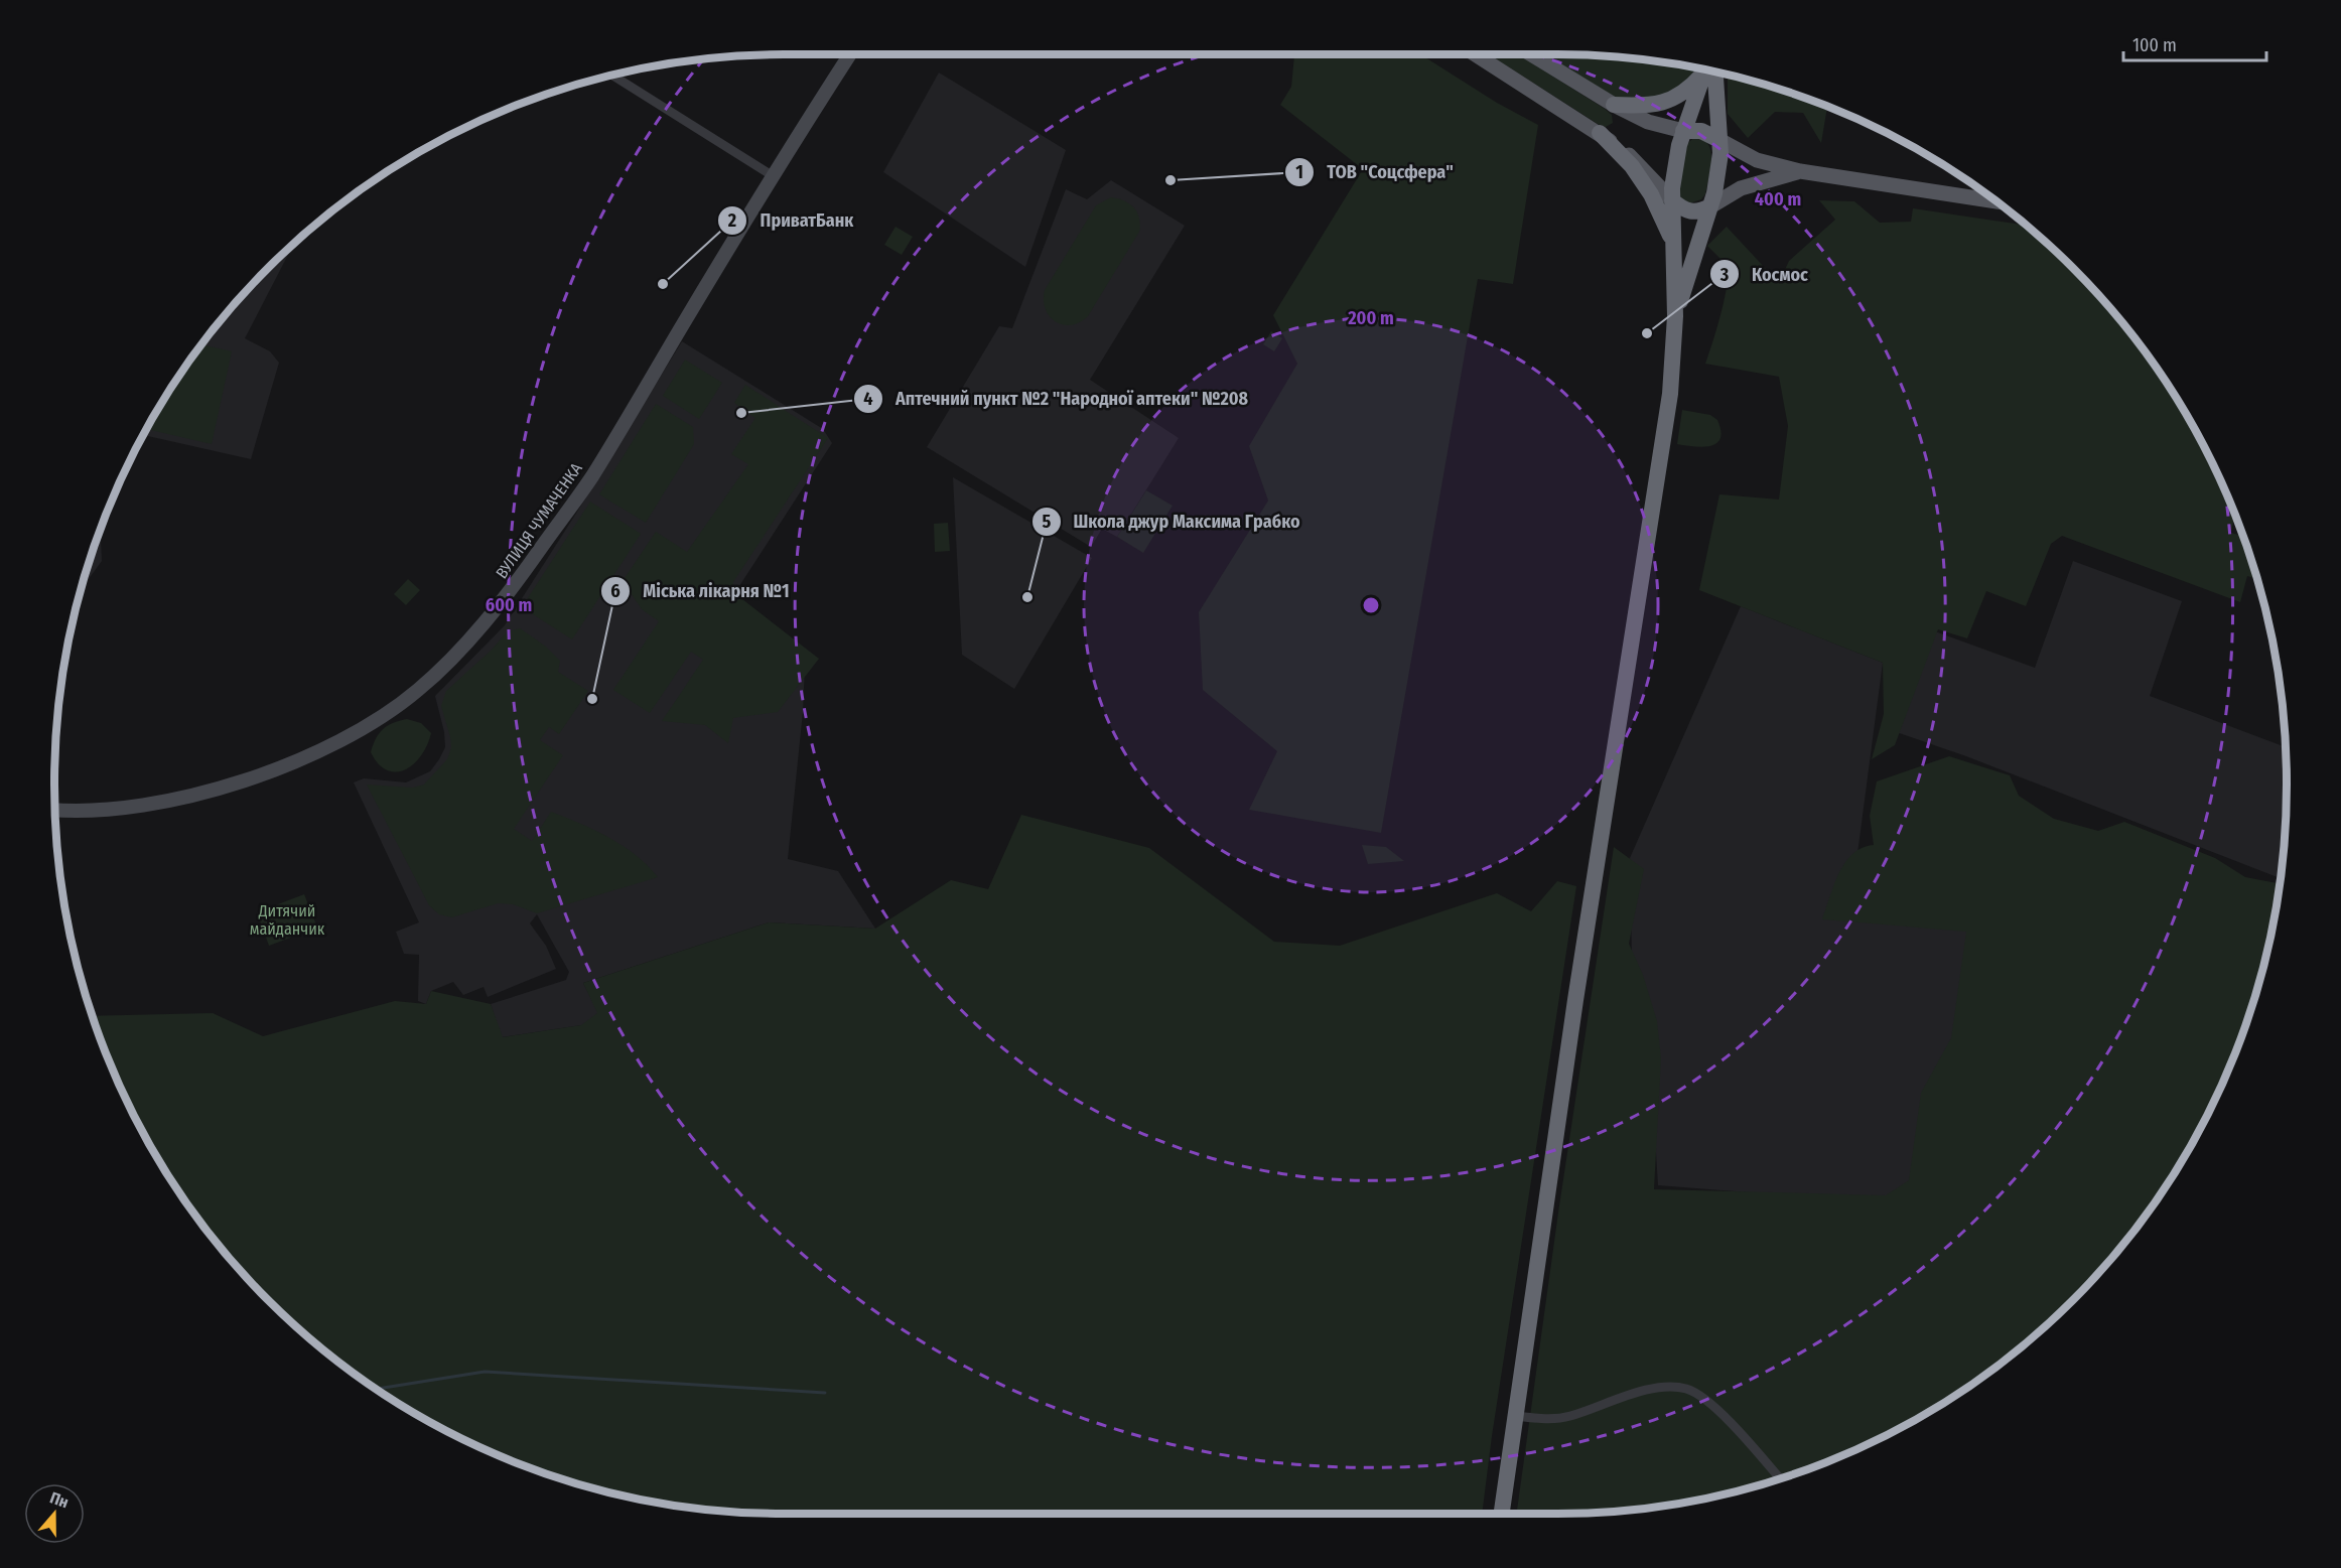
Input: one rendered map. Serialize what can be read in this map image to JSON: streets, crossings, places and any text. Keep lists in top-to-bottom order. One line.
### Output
{"streets":{"street":["ВУЛИЦЯ ЧУМАЧЕНКА"]},"parks":["Дитячий майданчик"],"places":["ТОВ \"Соцсфера\"","ПриватБанк","Космос","Аптечний пункт №2 \"Народної аптеки\" №208","Школа джур Максима Грабко","Міська лікарня №1"],"scale_bar":"100 m","north":"top","rings":["400 m","200 m","600 m"]}
